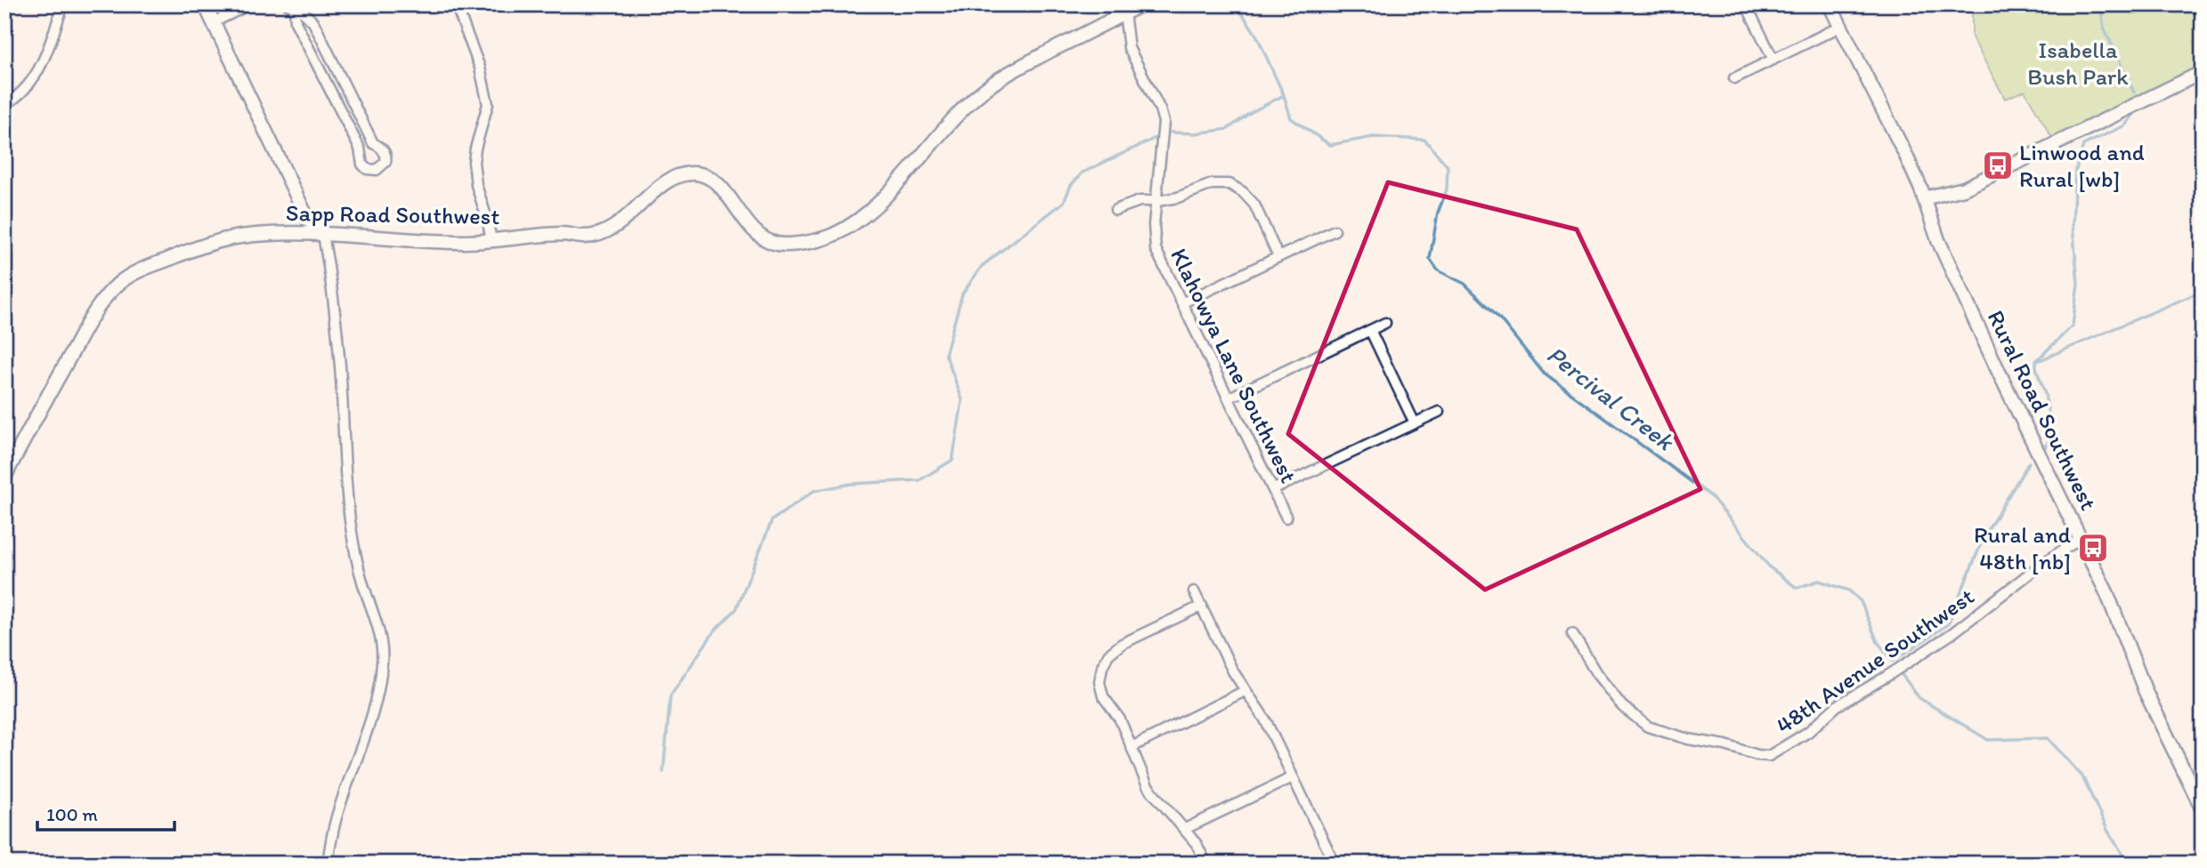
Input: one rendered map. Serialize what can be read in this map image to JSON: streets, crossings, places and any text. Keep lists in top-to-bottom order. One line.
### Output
{"streets":{"street":["Sapp Road Southwest","Klahowya Lane Southwest","Rural Road Southwest","48th Avenue Southwest"]},"crossings":[["Sapp Road Southwest","Klahowya Lane Southwest"],["Rural Road Southwest","48th Avenue Southwest"]],"water":["Percival Creek"],"parks":["Isabella Bush Park"],"places":{"bus stop":["Linwood and Rural [wb]","Rural and 48th [nb]"]},"scale_bar":"100 m"}
